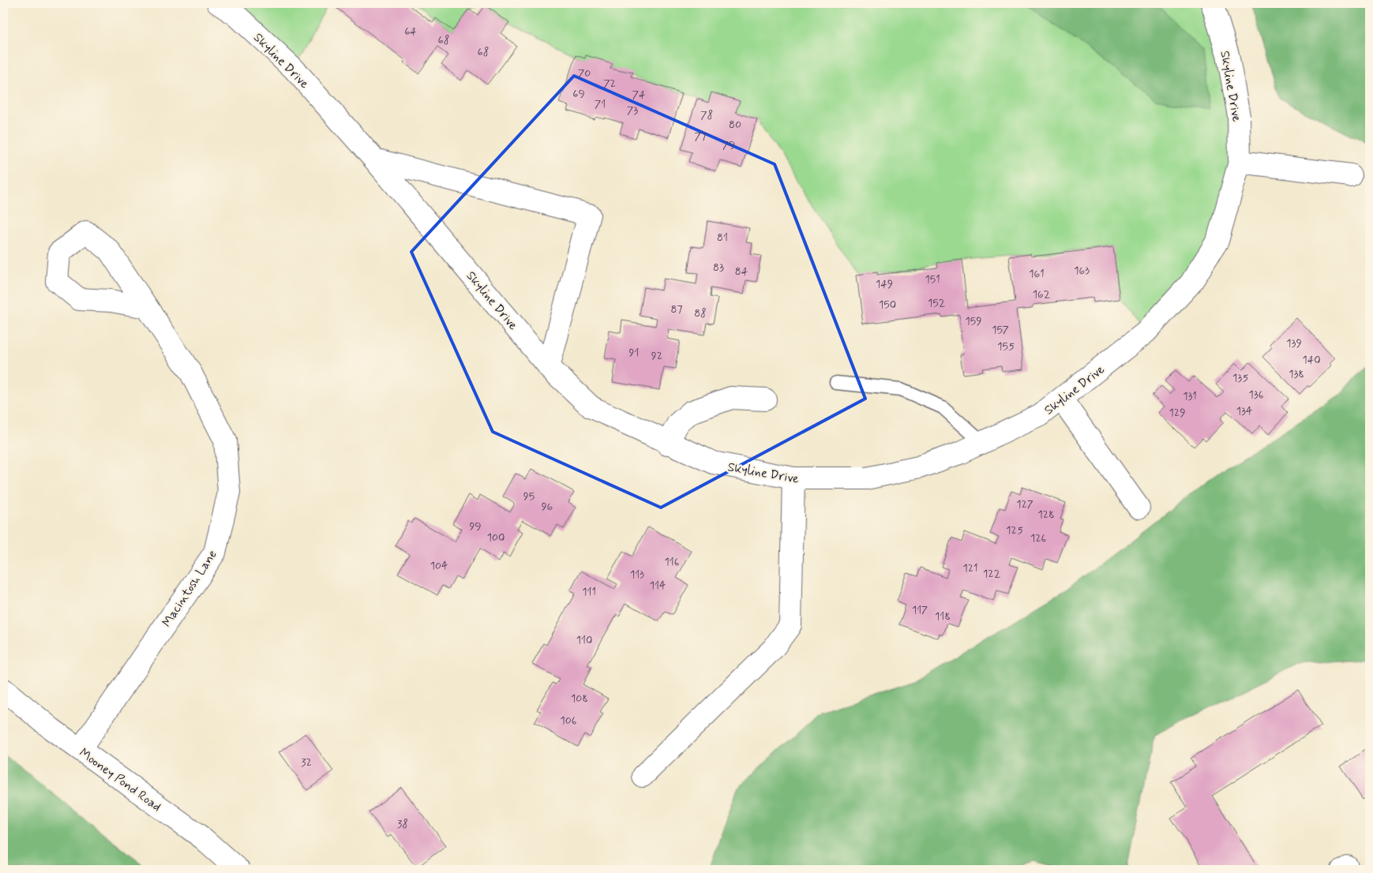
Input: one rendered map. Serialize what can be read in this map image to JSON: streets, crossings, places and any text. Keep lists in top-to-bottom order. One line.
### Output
{"streets":{"street":["Skyline Drive","Macintosh Lane","Mooney Pond Road"]},"crossings":[["Macintosh Lane","Mooney Pond Road"]],"house_numbers":["64","68","68","70","72","69","74","71","73","78","80","77","79","81","83","163","84","161","151","149","162","152","150","87","88","159","157","139","155","91","92","140","138","135","136","131","134","129","95","127","96","128","99","125","100","126","116","104","121","122","113","114","111","117","118","110","108","106","32","38"]}
